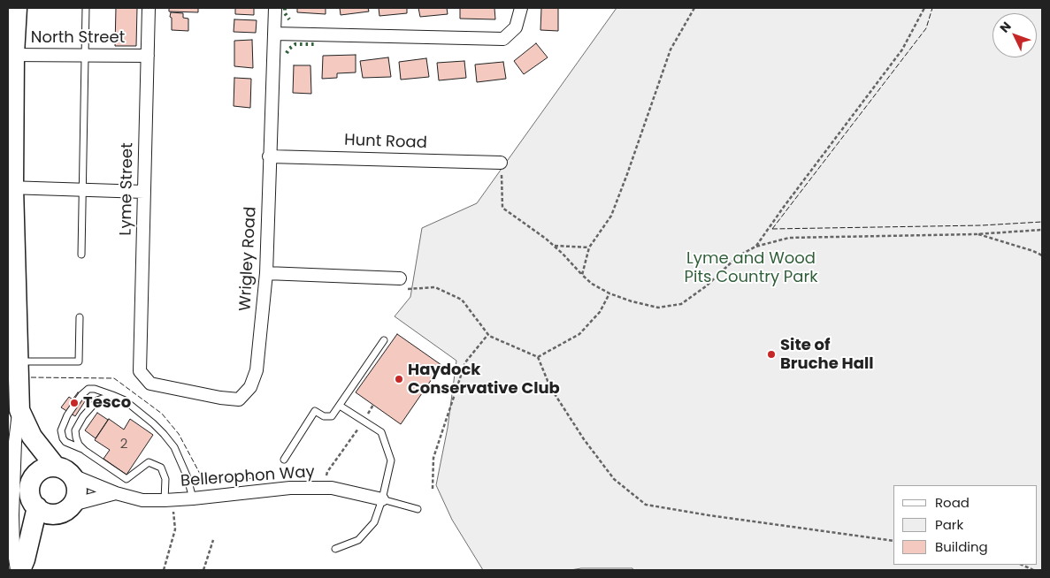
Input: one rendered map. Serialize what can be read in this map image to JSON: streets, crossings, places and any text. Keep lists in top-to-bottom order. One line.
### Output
{"streets":{"street":["North Street","Hunt Road","Lyme Street","Wrigley Road","Bellerophon Way"]},"crossings":[["North Street","Lyme Street"],["Hunt Road","Wrigley Road"],["Lyme Street","Wrigley Road"]],"parks":["Lyme and Wood Pits Country Park"],"places":["Site of Bruche Hall","Haydock Conservative Club","Tesco"],"house_numbers":["2"],"legend":["Road","Park","Building"],"north":"top left"}
